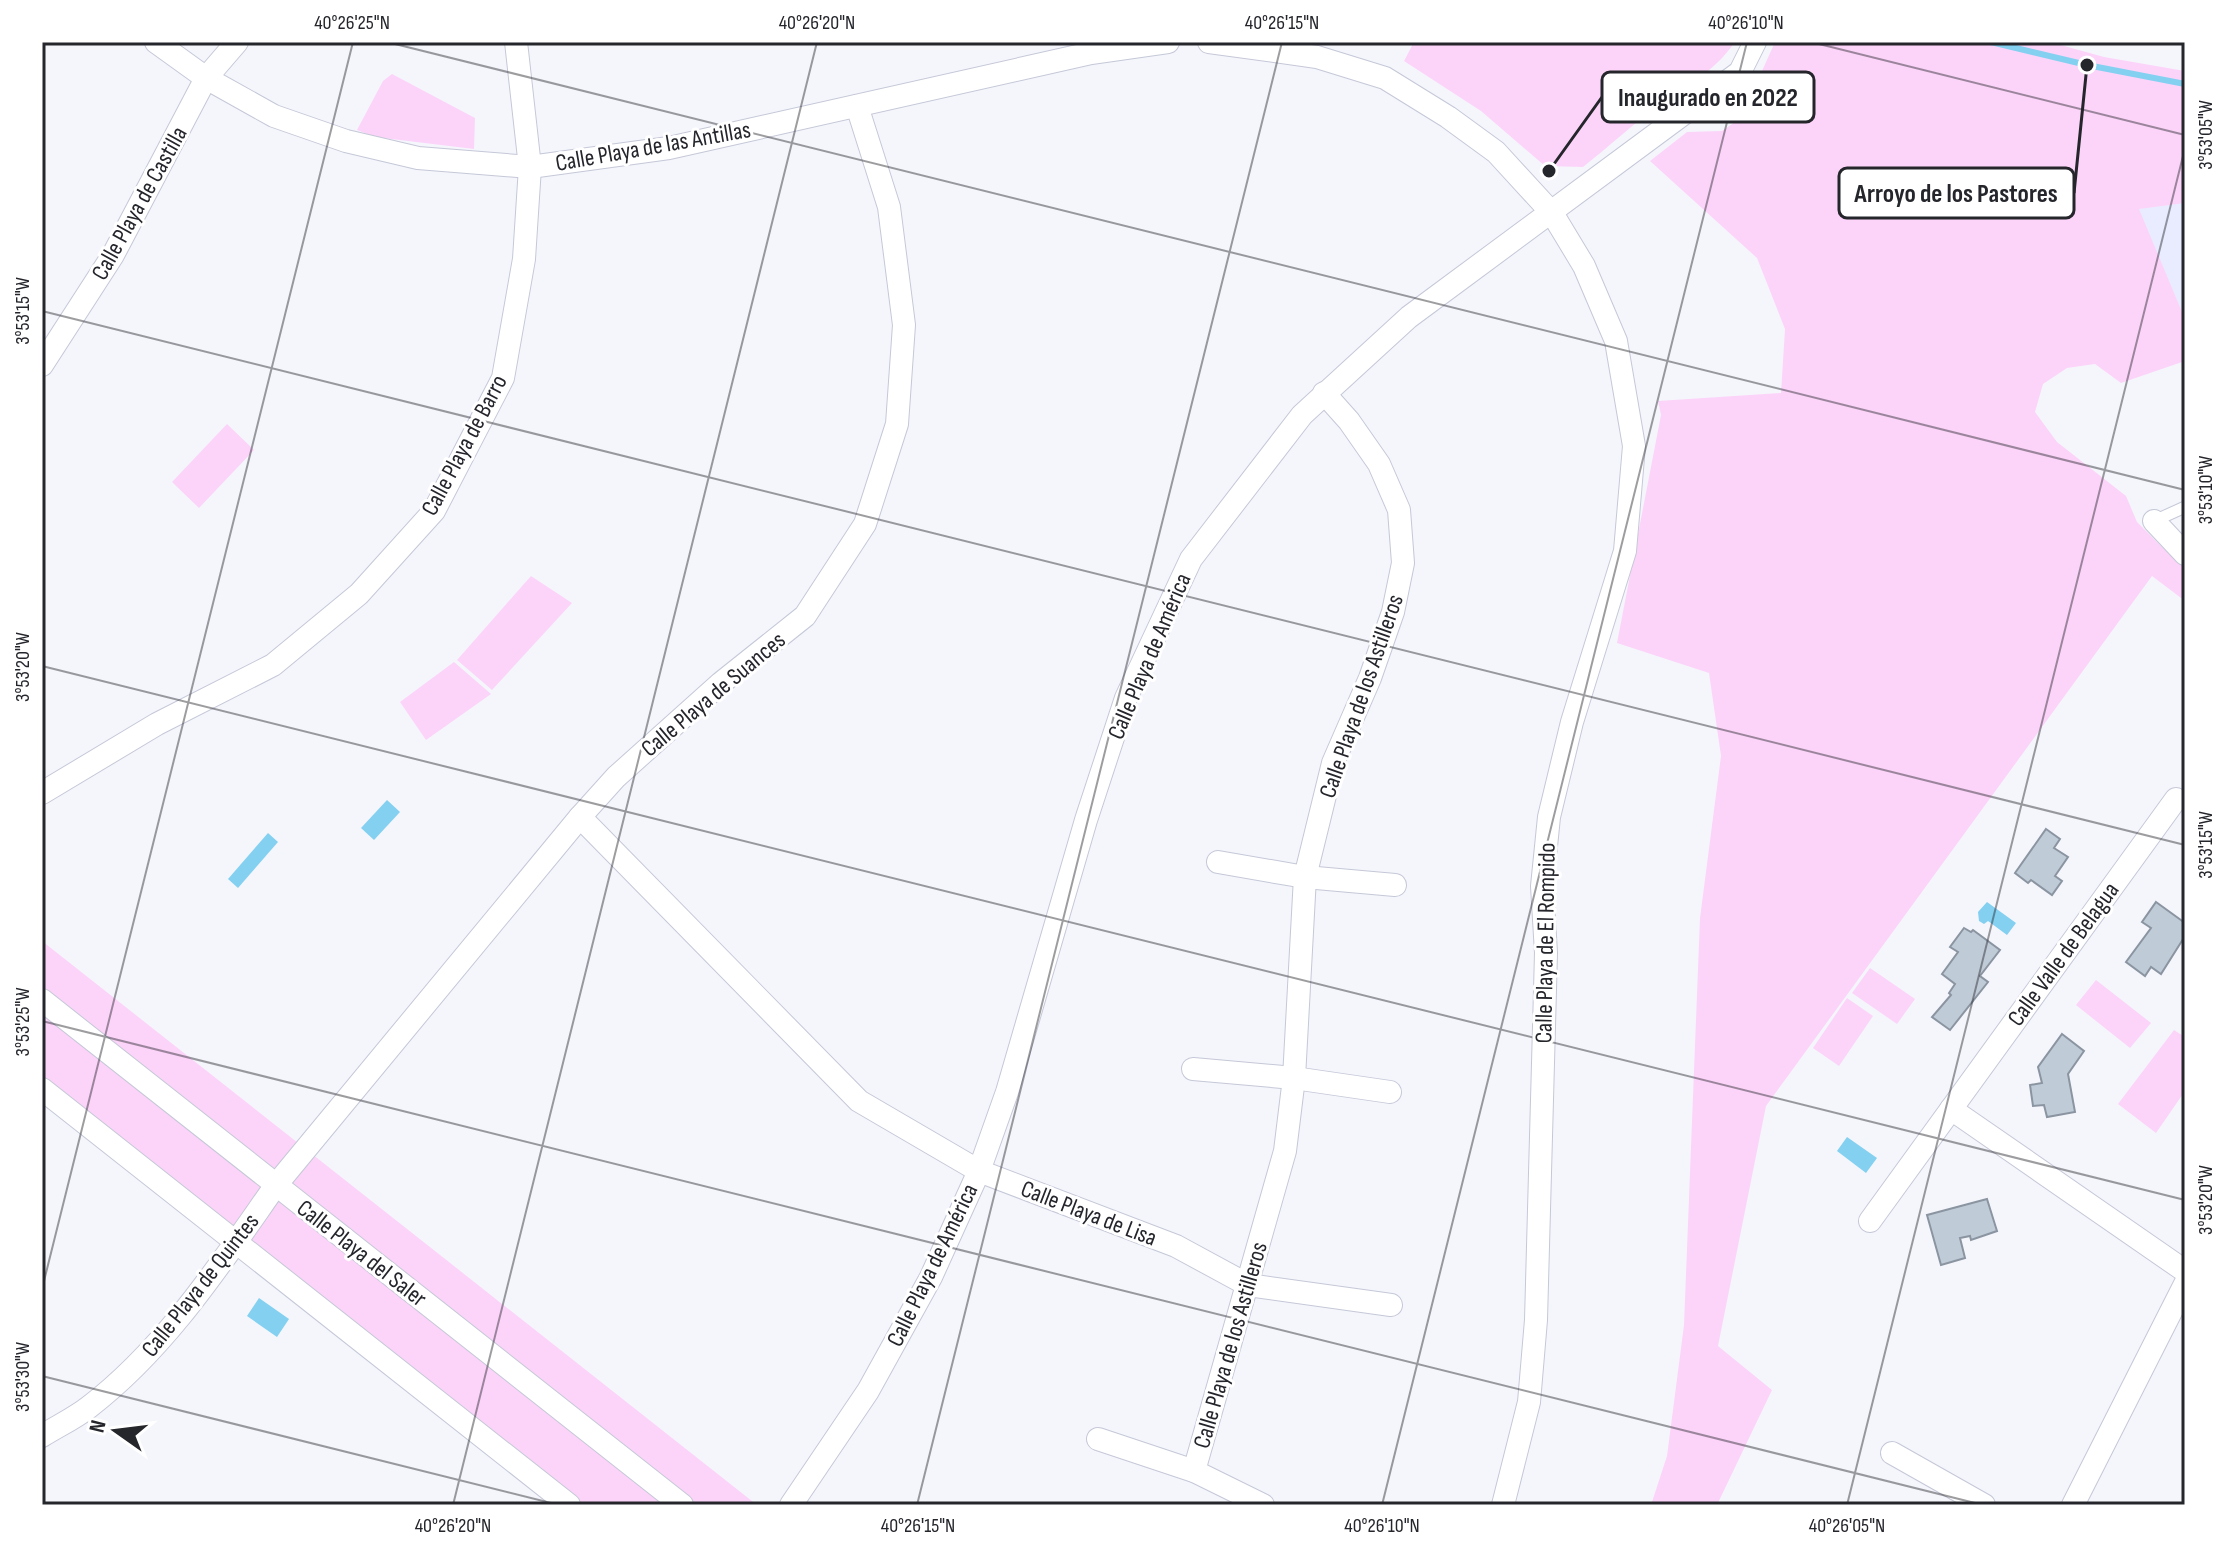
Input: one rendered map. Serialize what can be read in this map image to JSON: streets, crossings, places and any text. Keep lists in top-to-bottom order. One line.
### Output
{"streets":{"street":["Calle Playa de las Antillas","Calle Playa de Castilla","Calle Playa de Barro","Calle Playa de América","Calle Playa de Suances","Calle Playa de los Astilleros","Calle Playa de El Rompido","Calle Valle de Belagua","Calle Playa de Lisa","Calle Playa del Saler","Calle Playa de Quintes"]},"crossings":[["Calle Playa de las Antillas","Calle Playa de Castilla"],["Calle Playa de las Antillas","Calle Playa de Barro"],["Calle Playa de las Antillas","Calle Playa de Suances"],["Calle Playa de América","Calle Playa de los Astilleros"],["Calle Playa de América","Calle Playa de El Rompido"],["Calle Playa de América","Calle Playa de Lisa"],["Calle Playa de Suances","Calle Playa de Lisa"],["Calle Playa de Suances","Calle Playa del Saler"],["Calle Playa de Suances","Calle Playa de Quintes"],["Calle Playa de los Astilleros","Calle Playa de Lisa"],["Calle Playa del Saler","Calle Playa de Quintes"]],"places":["Arroyo de los Pastores","Inaugurado en 2022"],"north":"left","coordinates":["40°26'25\"N","40°26'20\"N","40°26'15\"N","40°26'10\"N","3°53'05\"W","3°53'15\"W","3°53'10\"W","3°53'20\"W","3°53'25\"W","3°53'30\"W","40°26'05\"N"]}
